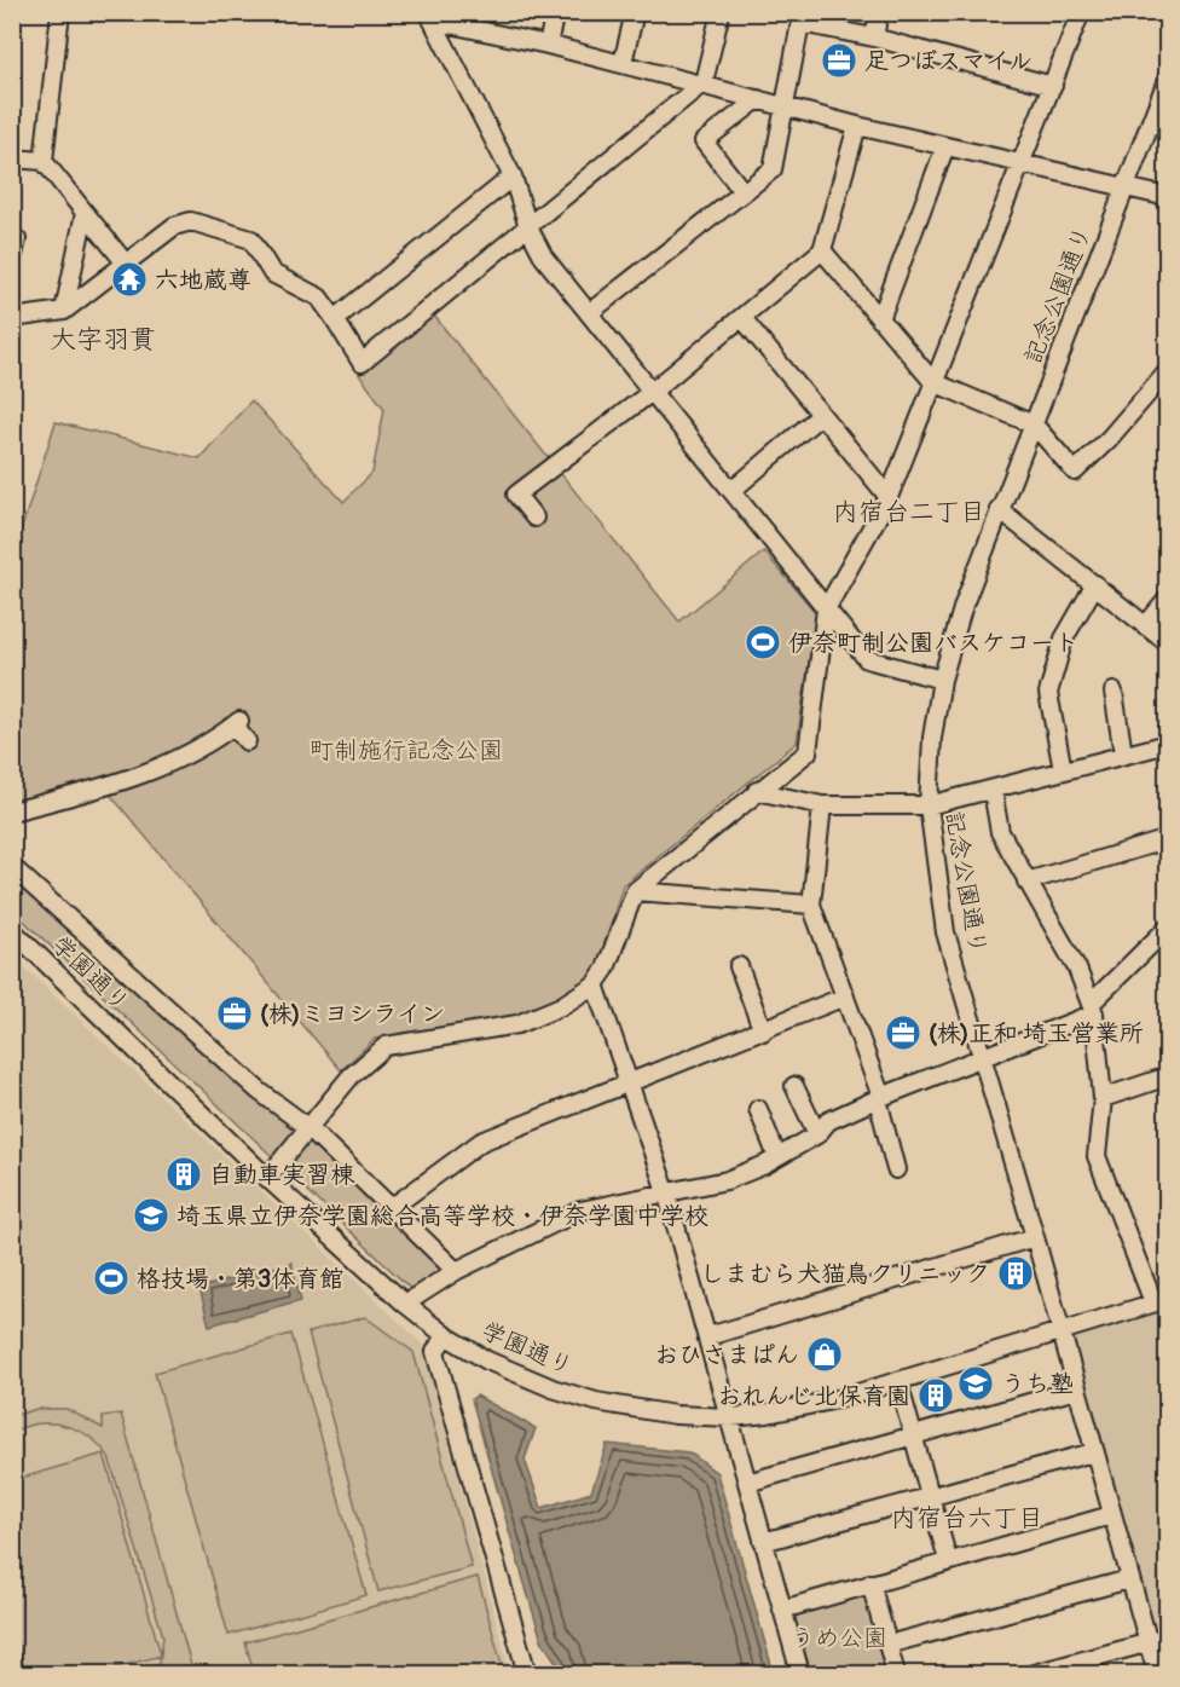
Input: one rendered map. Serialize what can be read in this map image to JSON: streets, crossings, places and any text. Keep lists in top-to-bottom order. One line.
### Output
{"streets":{"street":["記念公園通り","学園通り"]},"crossings":[["記念公園通り","学園通り"]],"districts":["大字羽貫","内宿台二丁目","内宿台六丁目"],"parks":["町制施行記念公園","うめ公園"],"places":{"office":["足つぼスマイル","(株)ミヨシライン","(株)正和 埼玉営業所"],"temple":["六地蔵尊"],"sports":["伊奈町制公園バスケコート","格技場・第3体育館"],"building":["自動車実習棟","しまむら犬猫鳥クリニック","おれんじ北保育園"],"school or university":["埼玉県立伊奈学園総合高等学校・伊奈学園中学校","うち塾"],"shop":["おひさまぱん"]}}
